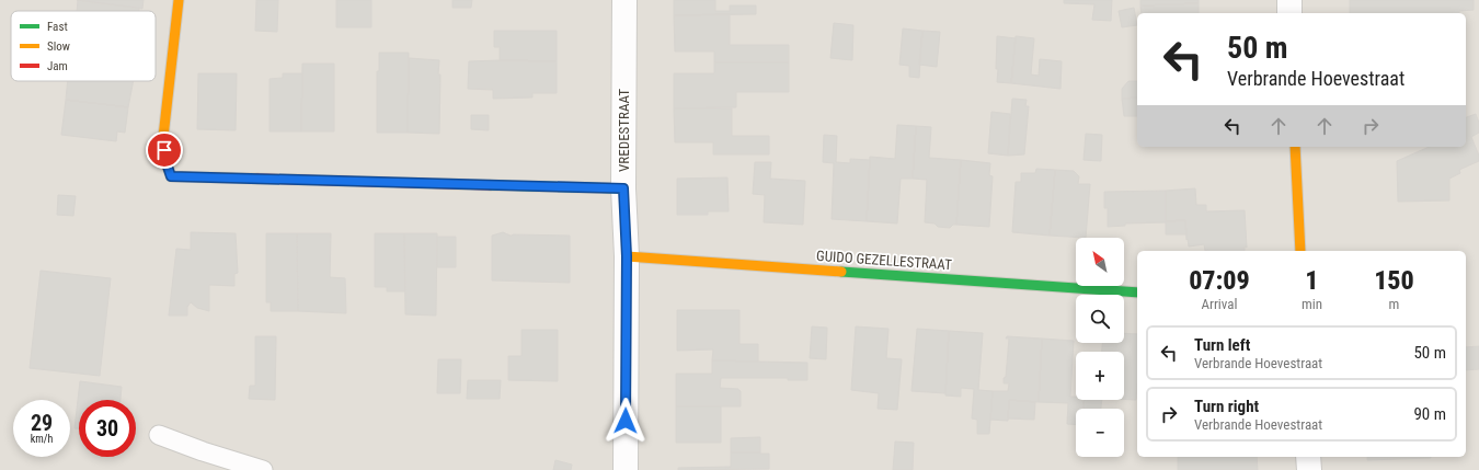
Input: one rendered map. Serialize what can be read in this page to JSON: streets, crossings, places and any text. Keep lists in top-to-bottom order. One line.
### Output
{"streets":{"street":["VREDESTRAAT","GUIDO GEZELLESTRAAT"]},"crossings":[["VREDESTRAAT","GUIDO GEZELLESTRAAT"]],"legend":["Fast","Slow","Jam"],"north":"top left","page":{"turn":["50 m","Verbrande Hoevestraat"],"map_buttons":["+","−"],"eta":["07:09","Arrival","1","min","150","m"],"list":[{"name":"Turn left","note":"Verbrande Hoevestraat","value":"50 m"},{"name":"Turn right","note":"Verbrande Hoevestraat","value":"90 m"}],"speed":"29 km/h","limit":"30"}}
